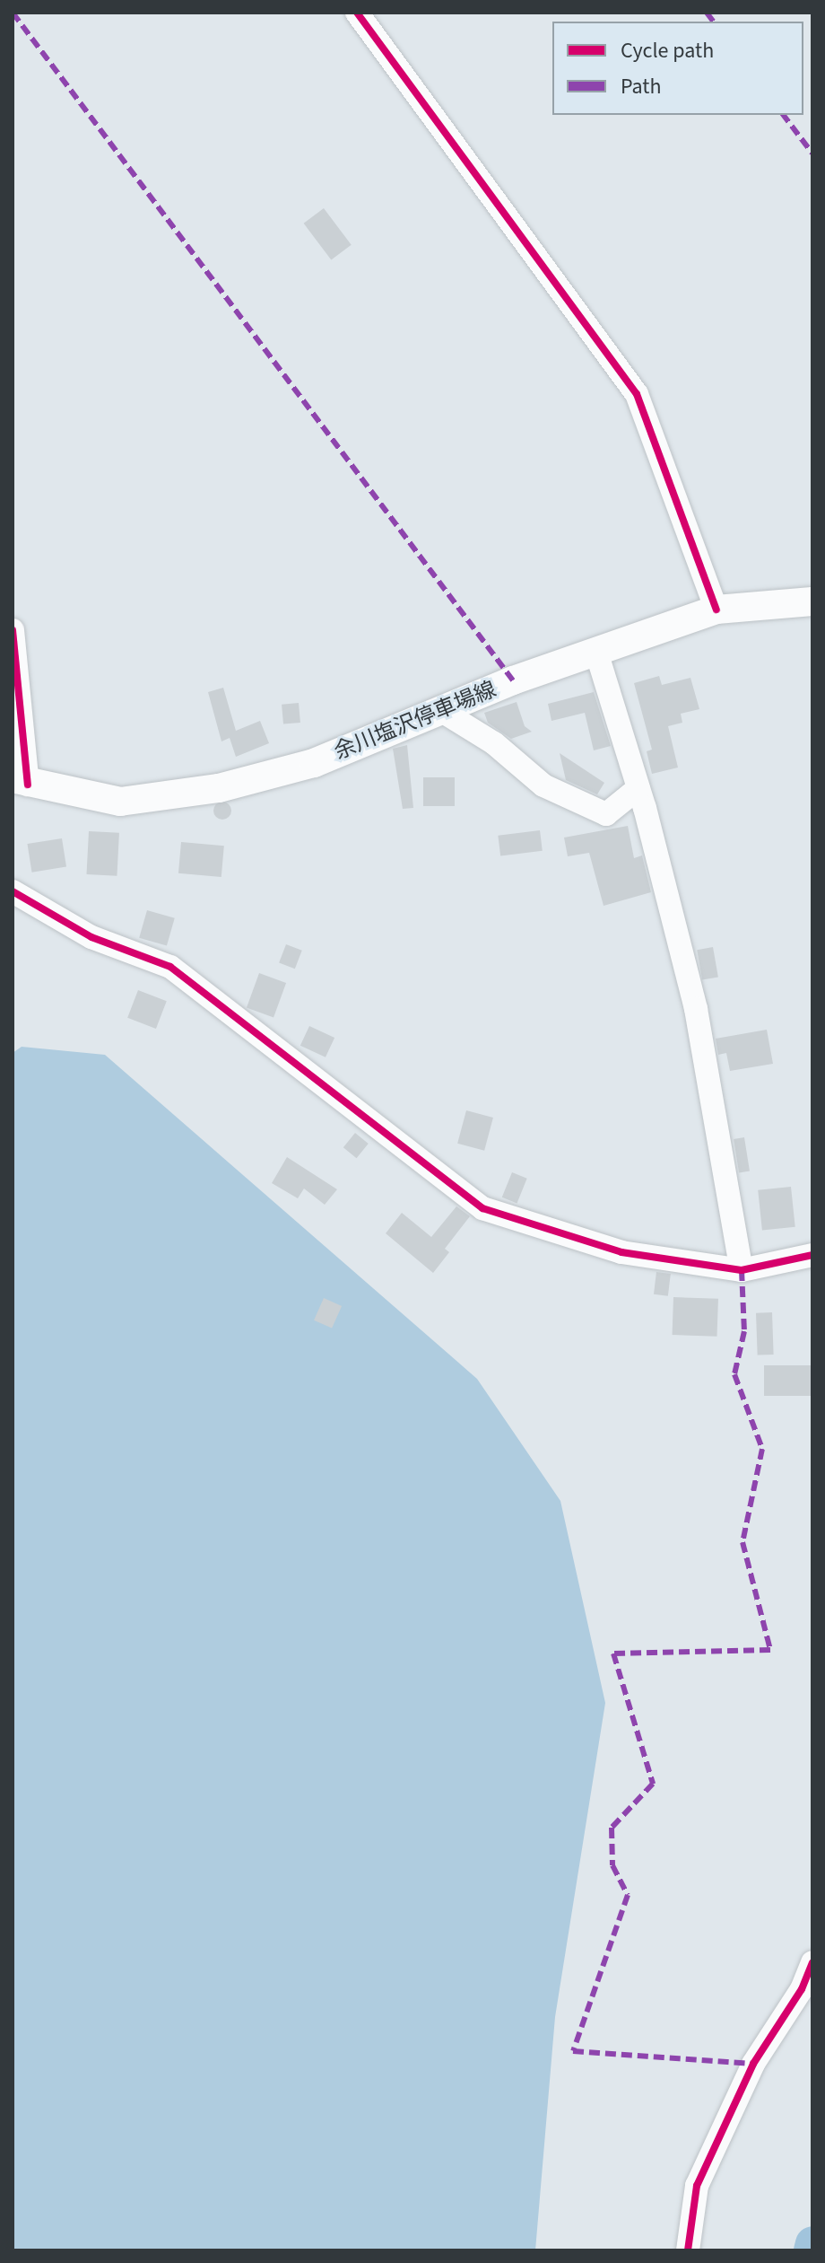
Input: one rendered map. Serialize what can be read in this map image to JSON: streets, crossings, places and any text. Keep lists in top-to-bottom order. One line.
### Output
{"streets":{"main road":["余川塩沢停車場線"]},"legend":["Cycle path","Path"]}
